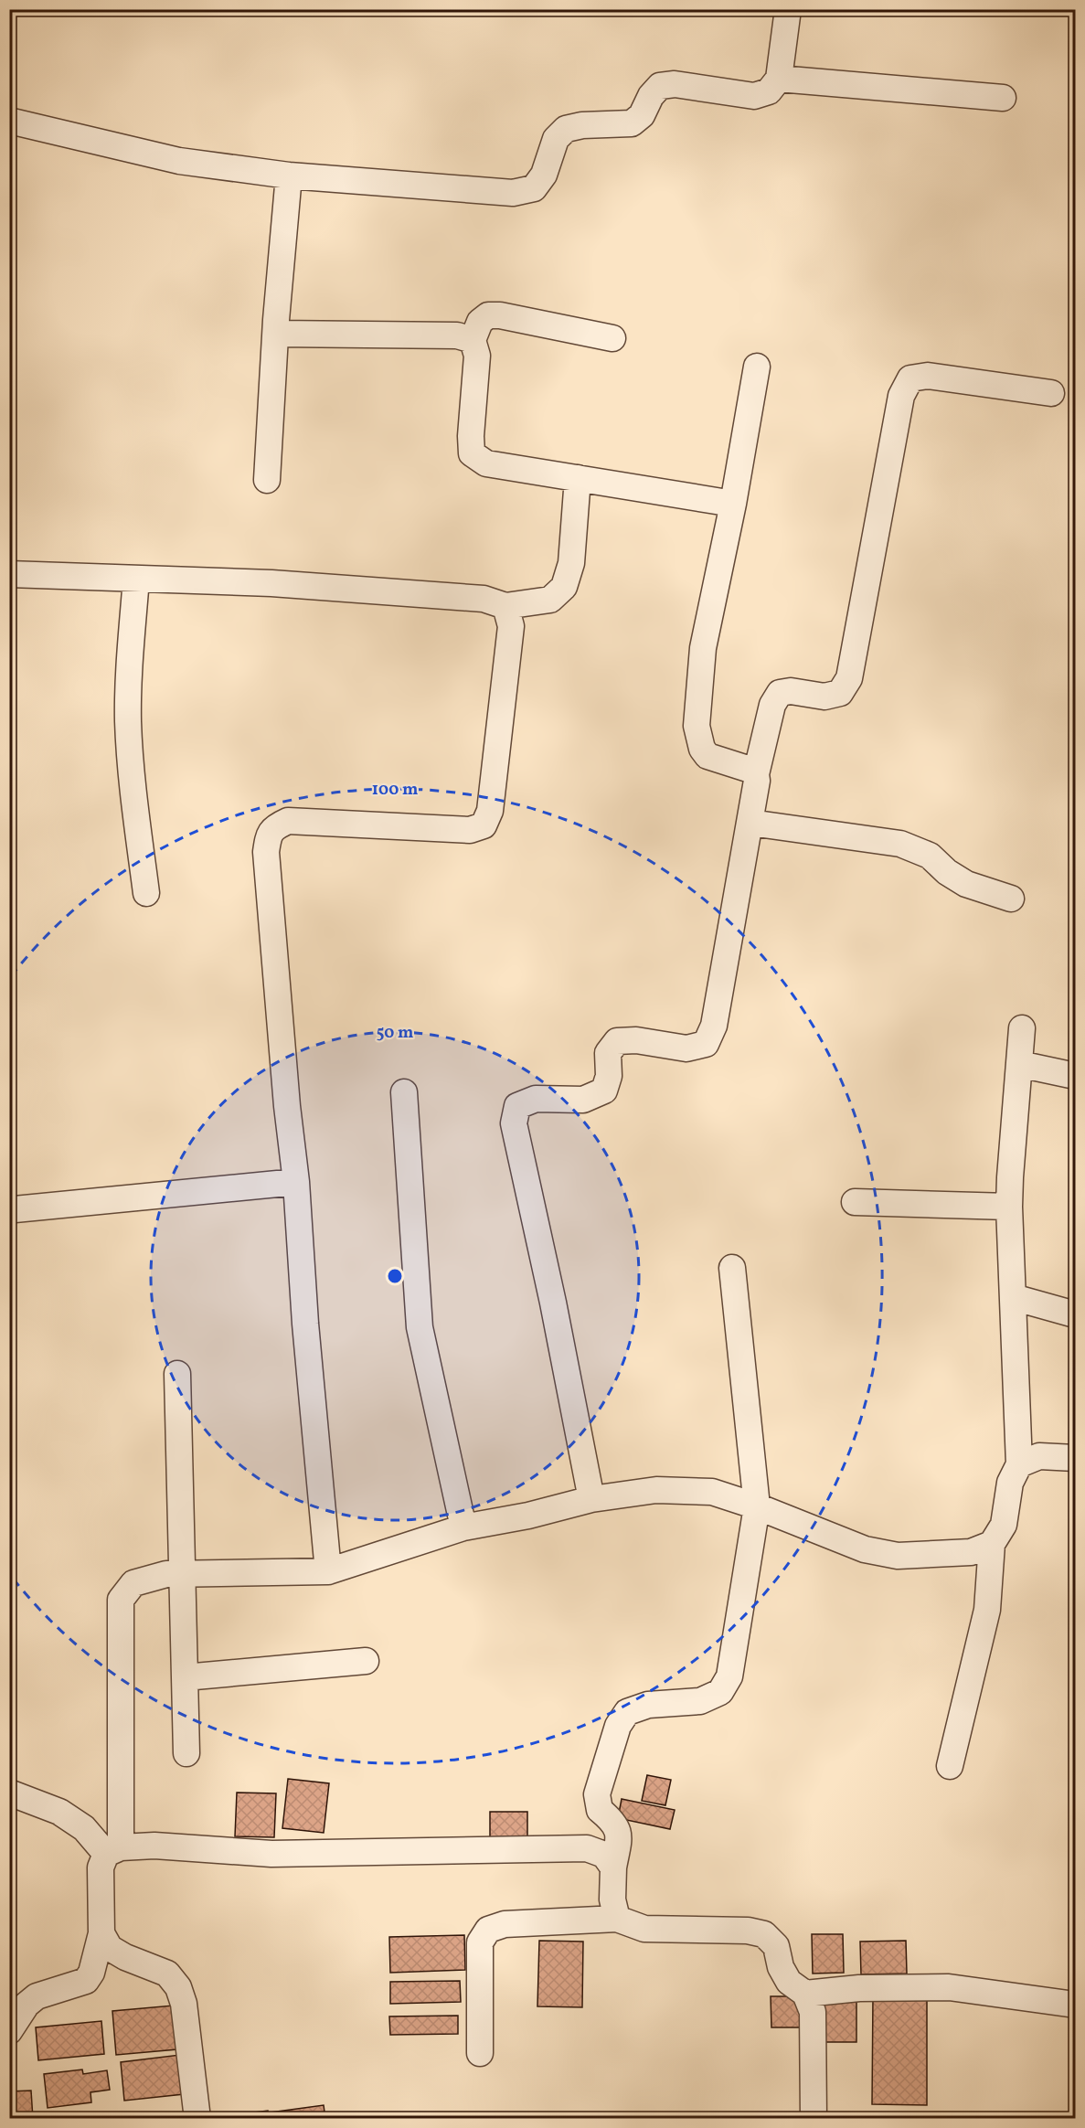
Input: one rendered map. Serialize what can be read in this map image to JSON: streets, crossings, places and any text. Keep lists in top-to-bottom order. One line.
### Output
{"rings":["100 m","50 m"]}
